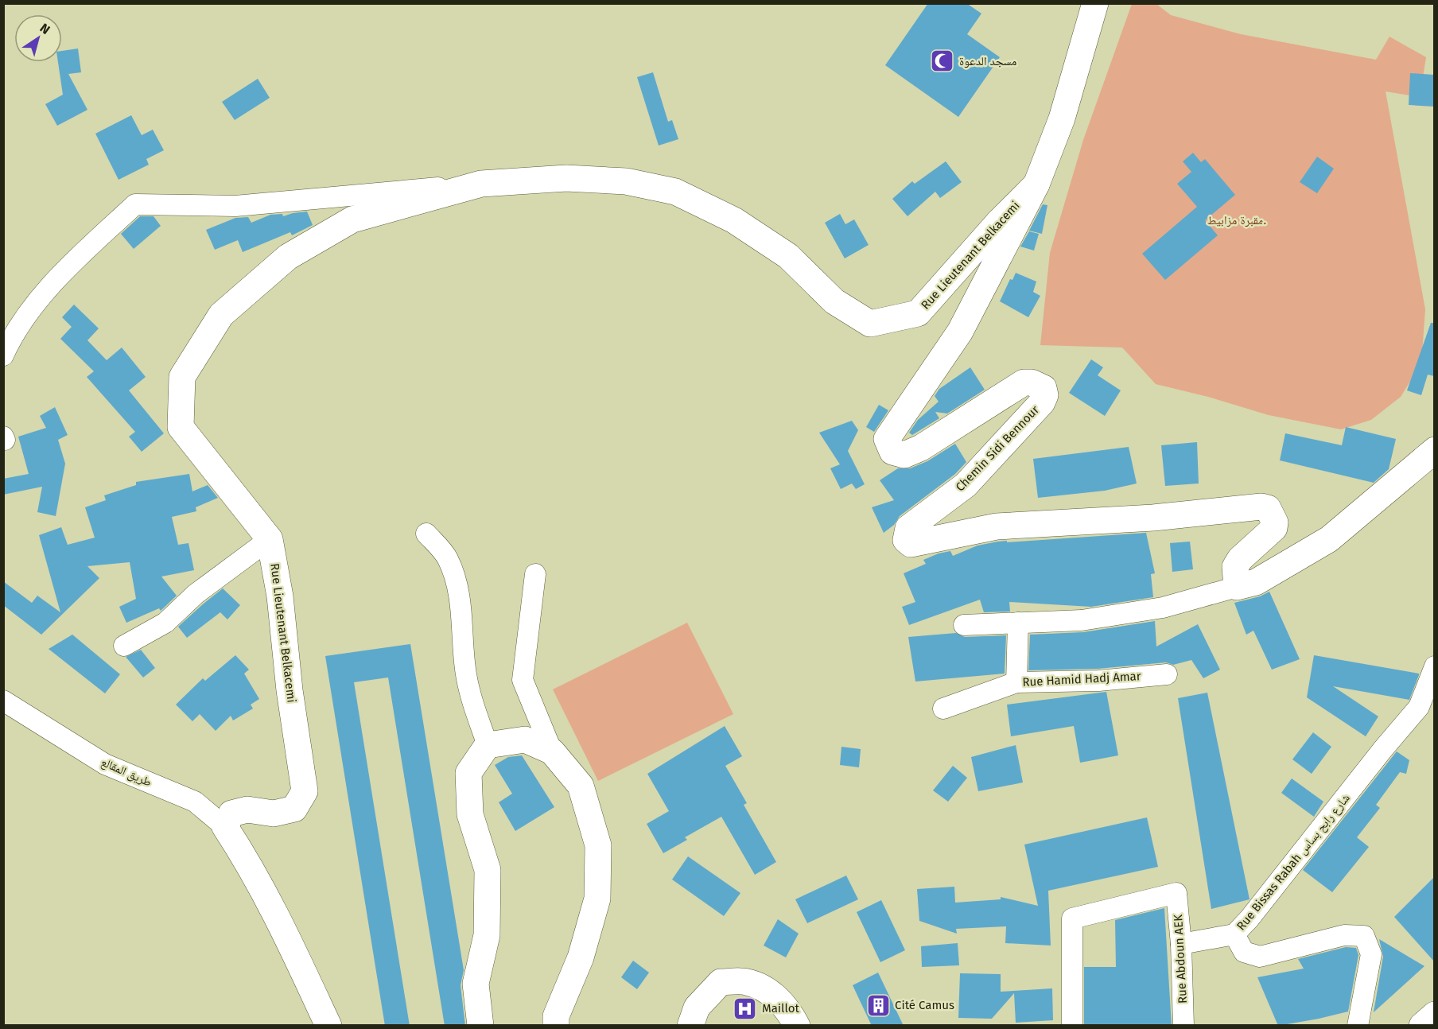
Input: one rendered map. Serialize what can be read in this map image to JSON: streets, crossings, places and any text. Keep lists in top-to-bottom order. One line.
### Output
{"streets":{"street":["Rue Lieutenant Belkacemi","Chemin Sidi Bennour","Rue Hamid Hadj Amar","طريق المقالع","Rue Bissas Rabah شارع رابح بساس","Rue Abdoun AEK"]},"crossings":[["Rue Lieutenant Belkacemi","Chemin Sidi Bennour"],["Rue Lieutenant Belkacemi","طريق المقالع"]],"parks":["مقبرة مزابيط."],"places":{"mosque":["مسجد الدعوة"],"building":["Cité Camus"],"hospital":["Maillot"]},"north":"top right"}
